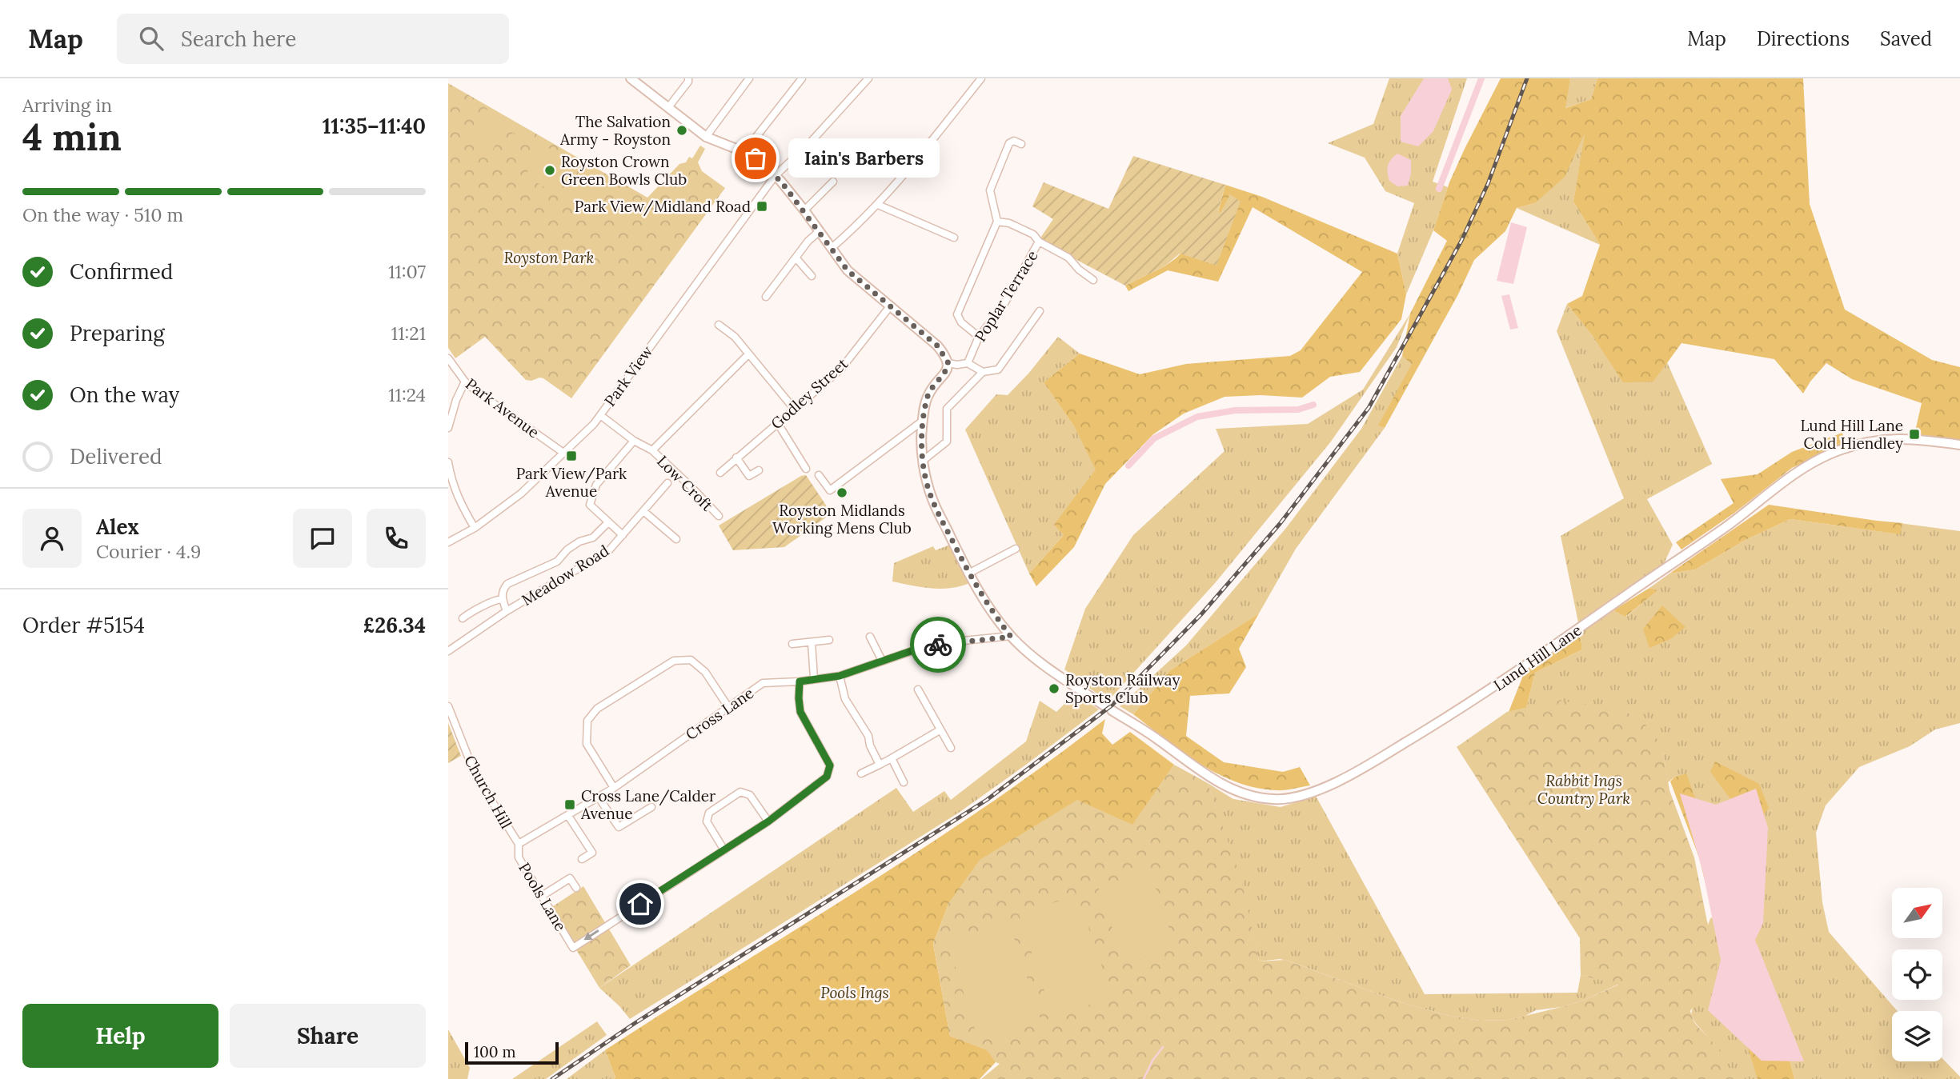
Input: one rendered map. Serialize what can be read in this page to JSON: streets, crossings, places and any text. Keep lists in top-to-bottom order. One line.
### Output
{"streets":{"main road":["Lund Hill Lane"],"street":["Poplar Terrace","Park View","Godley Street","Park Avenue","Low Croft","Meadow Road","Cross Lane","Church Hill","Pools Lane"]},"crossings":[["Park View","Park Avenue"],["Park View","Low Croft"],["Lund Hill Lane","Cross Lane"],["Cross Lane","Church Hill"],["Cross Lane","Pools Lane"],["Church Hill","Pools Lane"]],"parks":["Royston Park","Rabbit Ings Country Park","Pools Ings"],"places":{"other":["The Salvation Army - Royston","Iain's Barbers","Royston Crown Green Bowls Club","Royston Midlands Working Mens Club","Royston Railway Sports Club"],"transit":["Park View/Midland Road","Lund Hill Lane Cold Hiendley","Park View/Park Avenue","Cross Lane/Calder Avenue"]},"scale_bar":"100 m","north":"top right","page":{"header":"Map","search":"Search here","nav":["Map","Directions","Saved"],"heading":["4 min","Arriving in","11:35–11:40"],"panel":["Alex","Courier · 4.9","Order #5154","£26.34"],"bubble":"Iain's Barbers","bar":"On the way · 510 m","list":[["Confirmed","11:07"],["Preparing","11:21"],["On the way","11:24"],"Delivered"],"buttons":["Help","Share"],"scale":"100 m"}}
